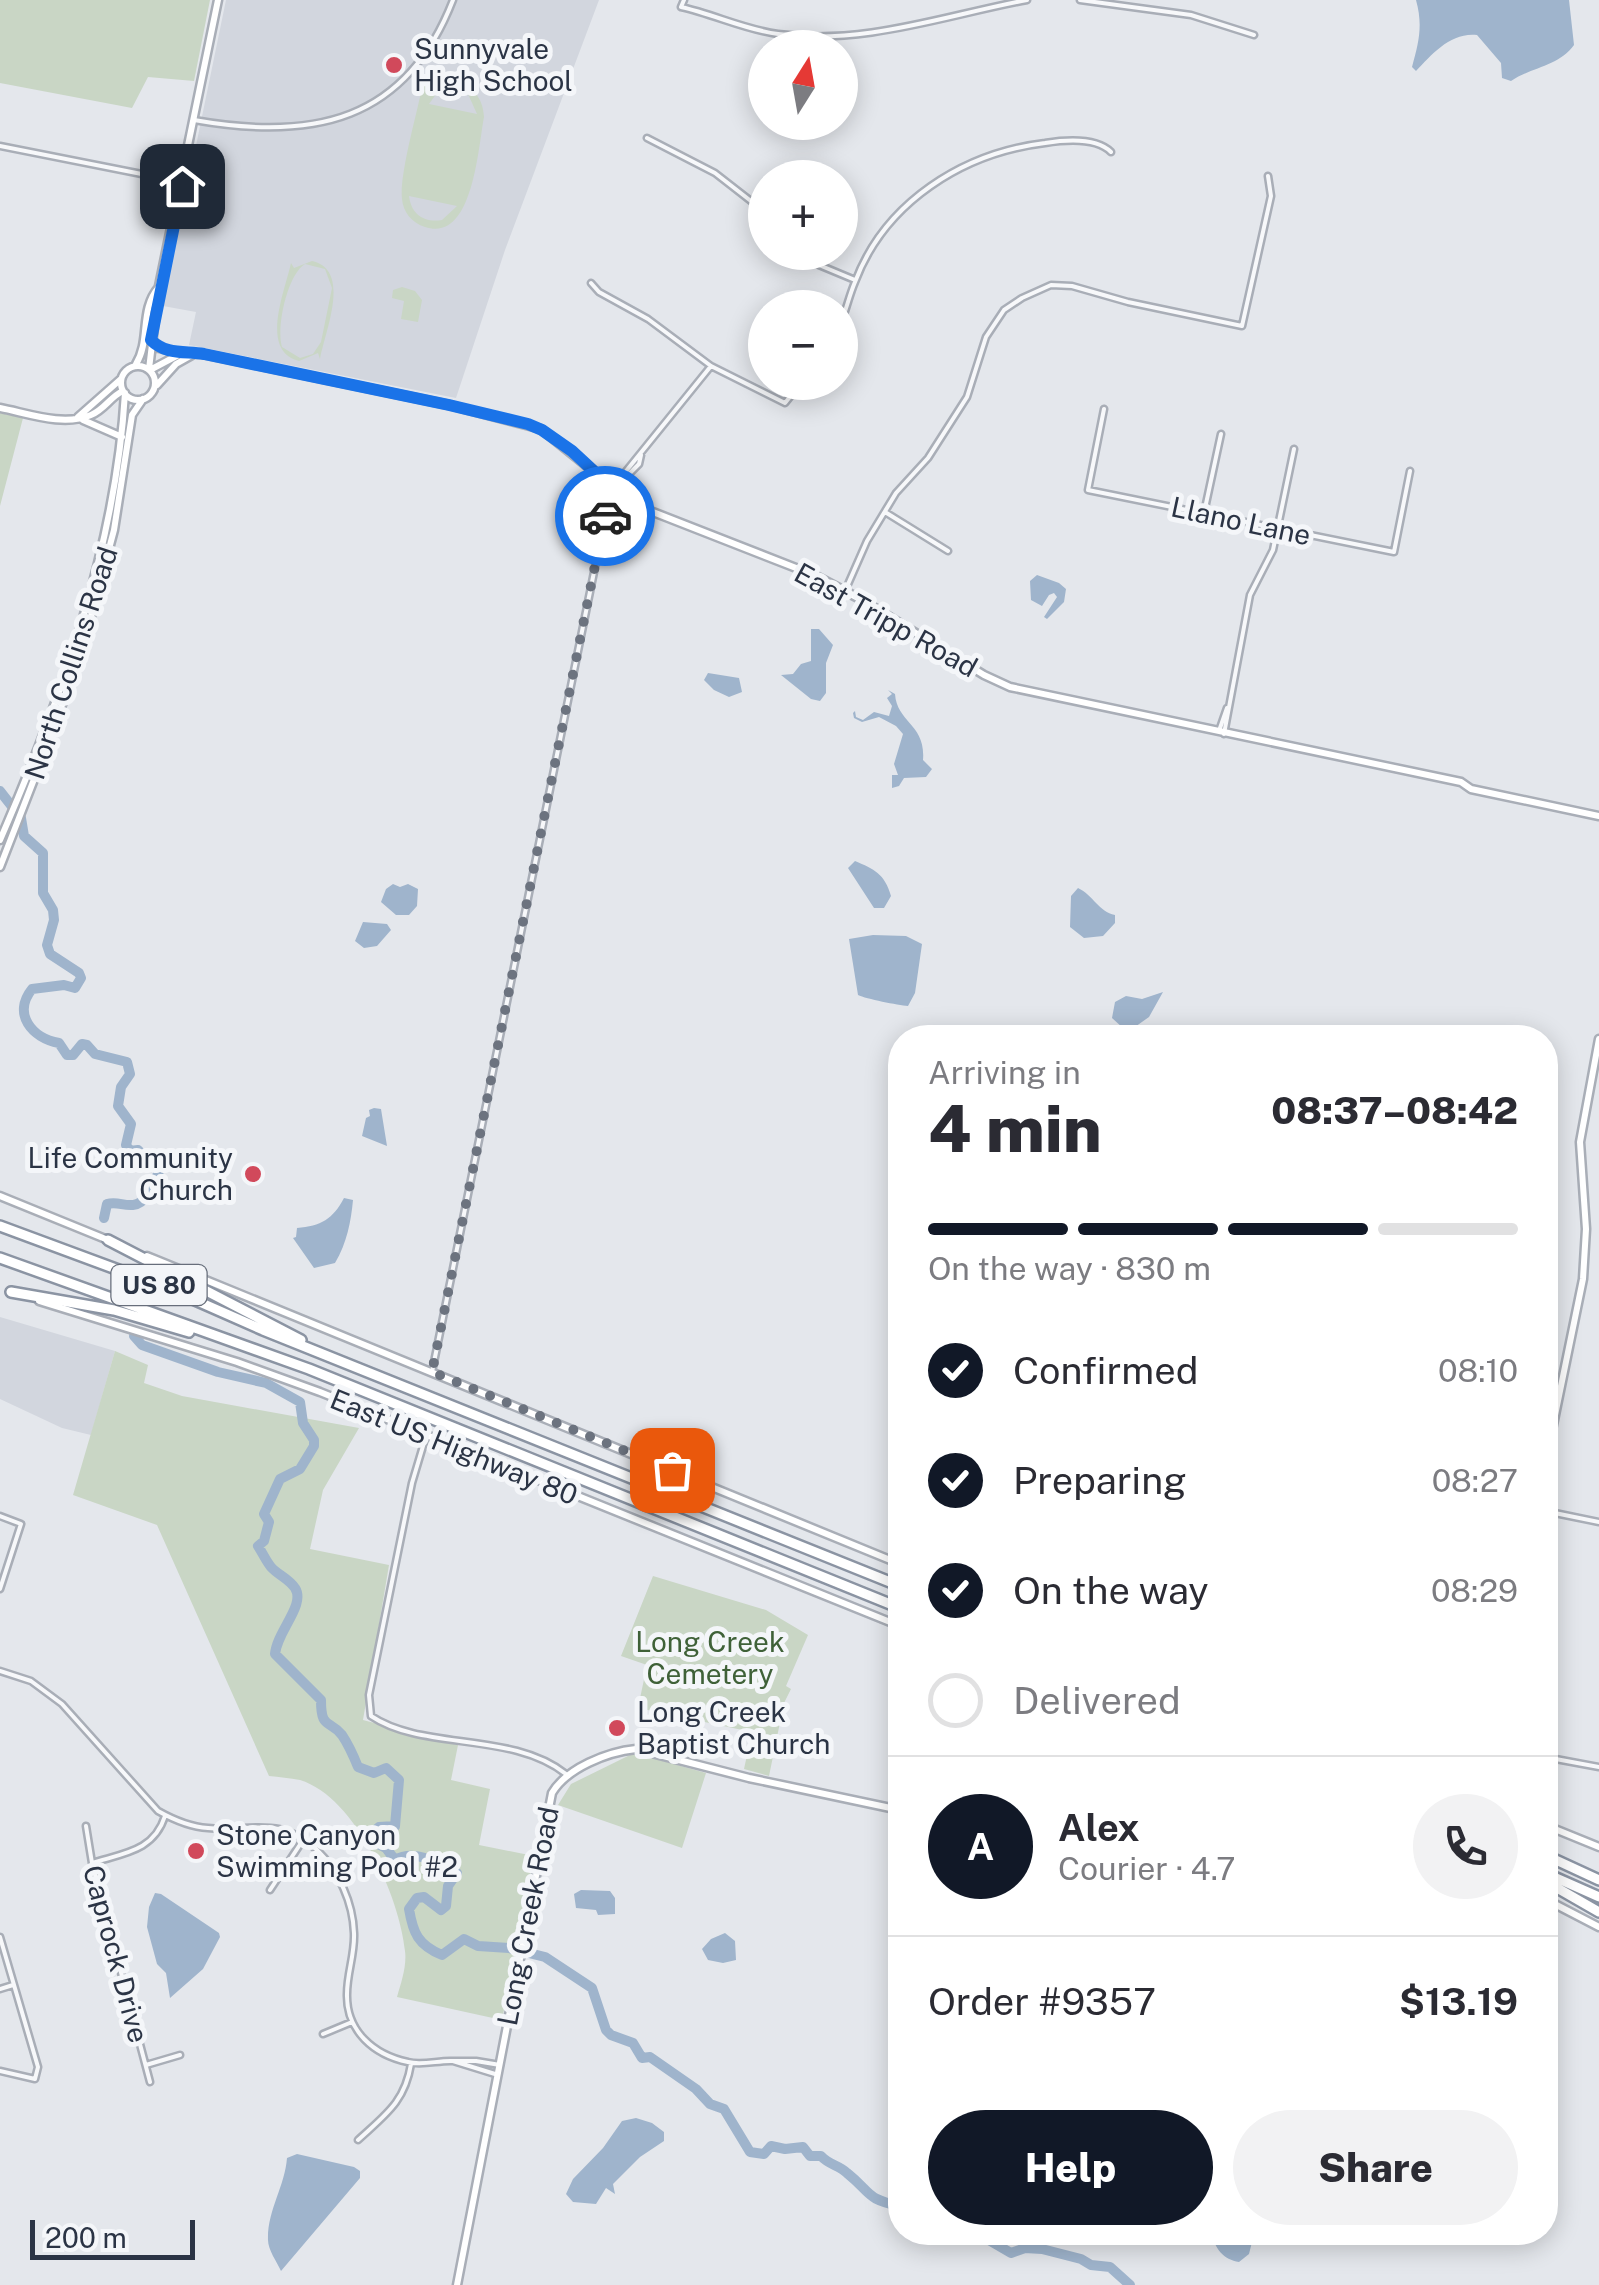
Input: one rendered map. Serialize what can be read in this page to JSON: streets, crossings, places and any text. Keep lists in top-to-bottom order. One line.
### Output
{"streets":{"highway":["US 80"],"street":["Llano Lane","East Tripp Road","North Collins Road","East US Highway 80","Long Creek Road","Caprock Drive"]},"parks":["Long Creek Cemetery"],"places":["Sunnyvale High School","Life Community Church","Long Creek Baptist Church","Stone Canyon Swimming Pool #2"],"scale_bar":"200 m","north":"top","page":{"map_buttons":["+","−"],"heading":["4 min","Arriving in","08:37–08:42"],"panel":["Alex","Courier · 4.7","Order #9357","$13.19"],"bar":"On the way · 830 m","list":[["Confirmed","08:10"],["Preparing","08:27"],["On the way","08:29"],"Delivered"],"round":"A","buttons":["Help","Share"],"scale":"200 m"}}
